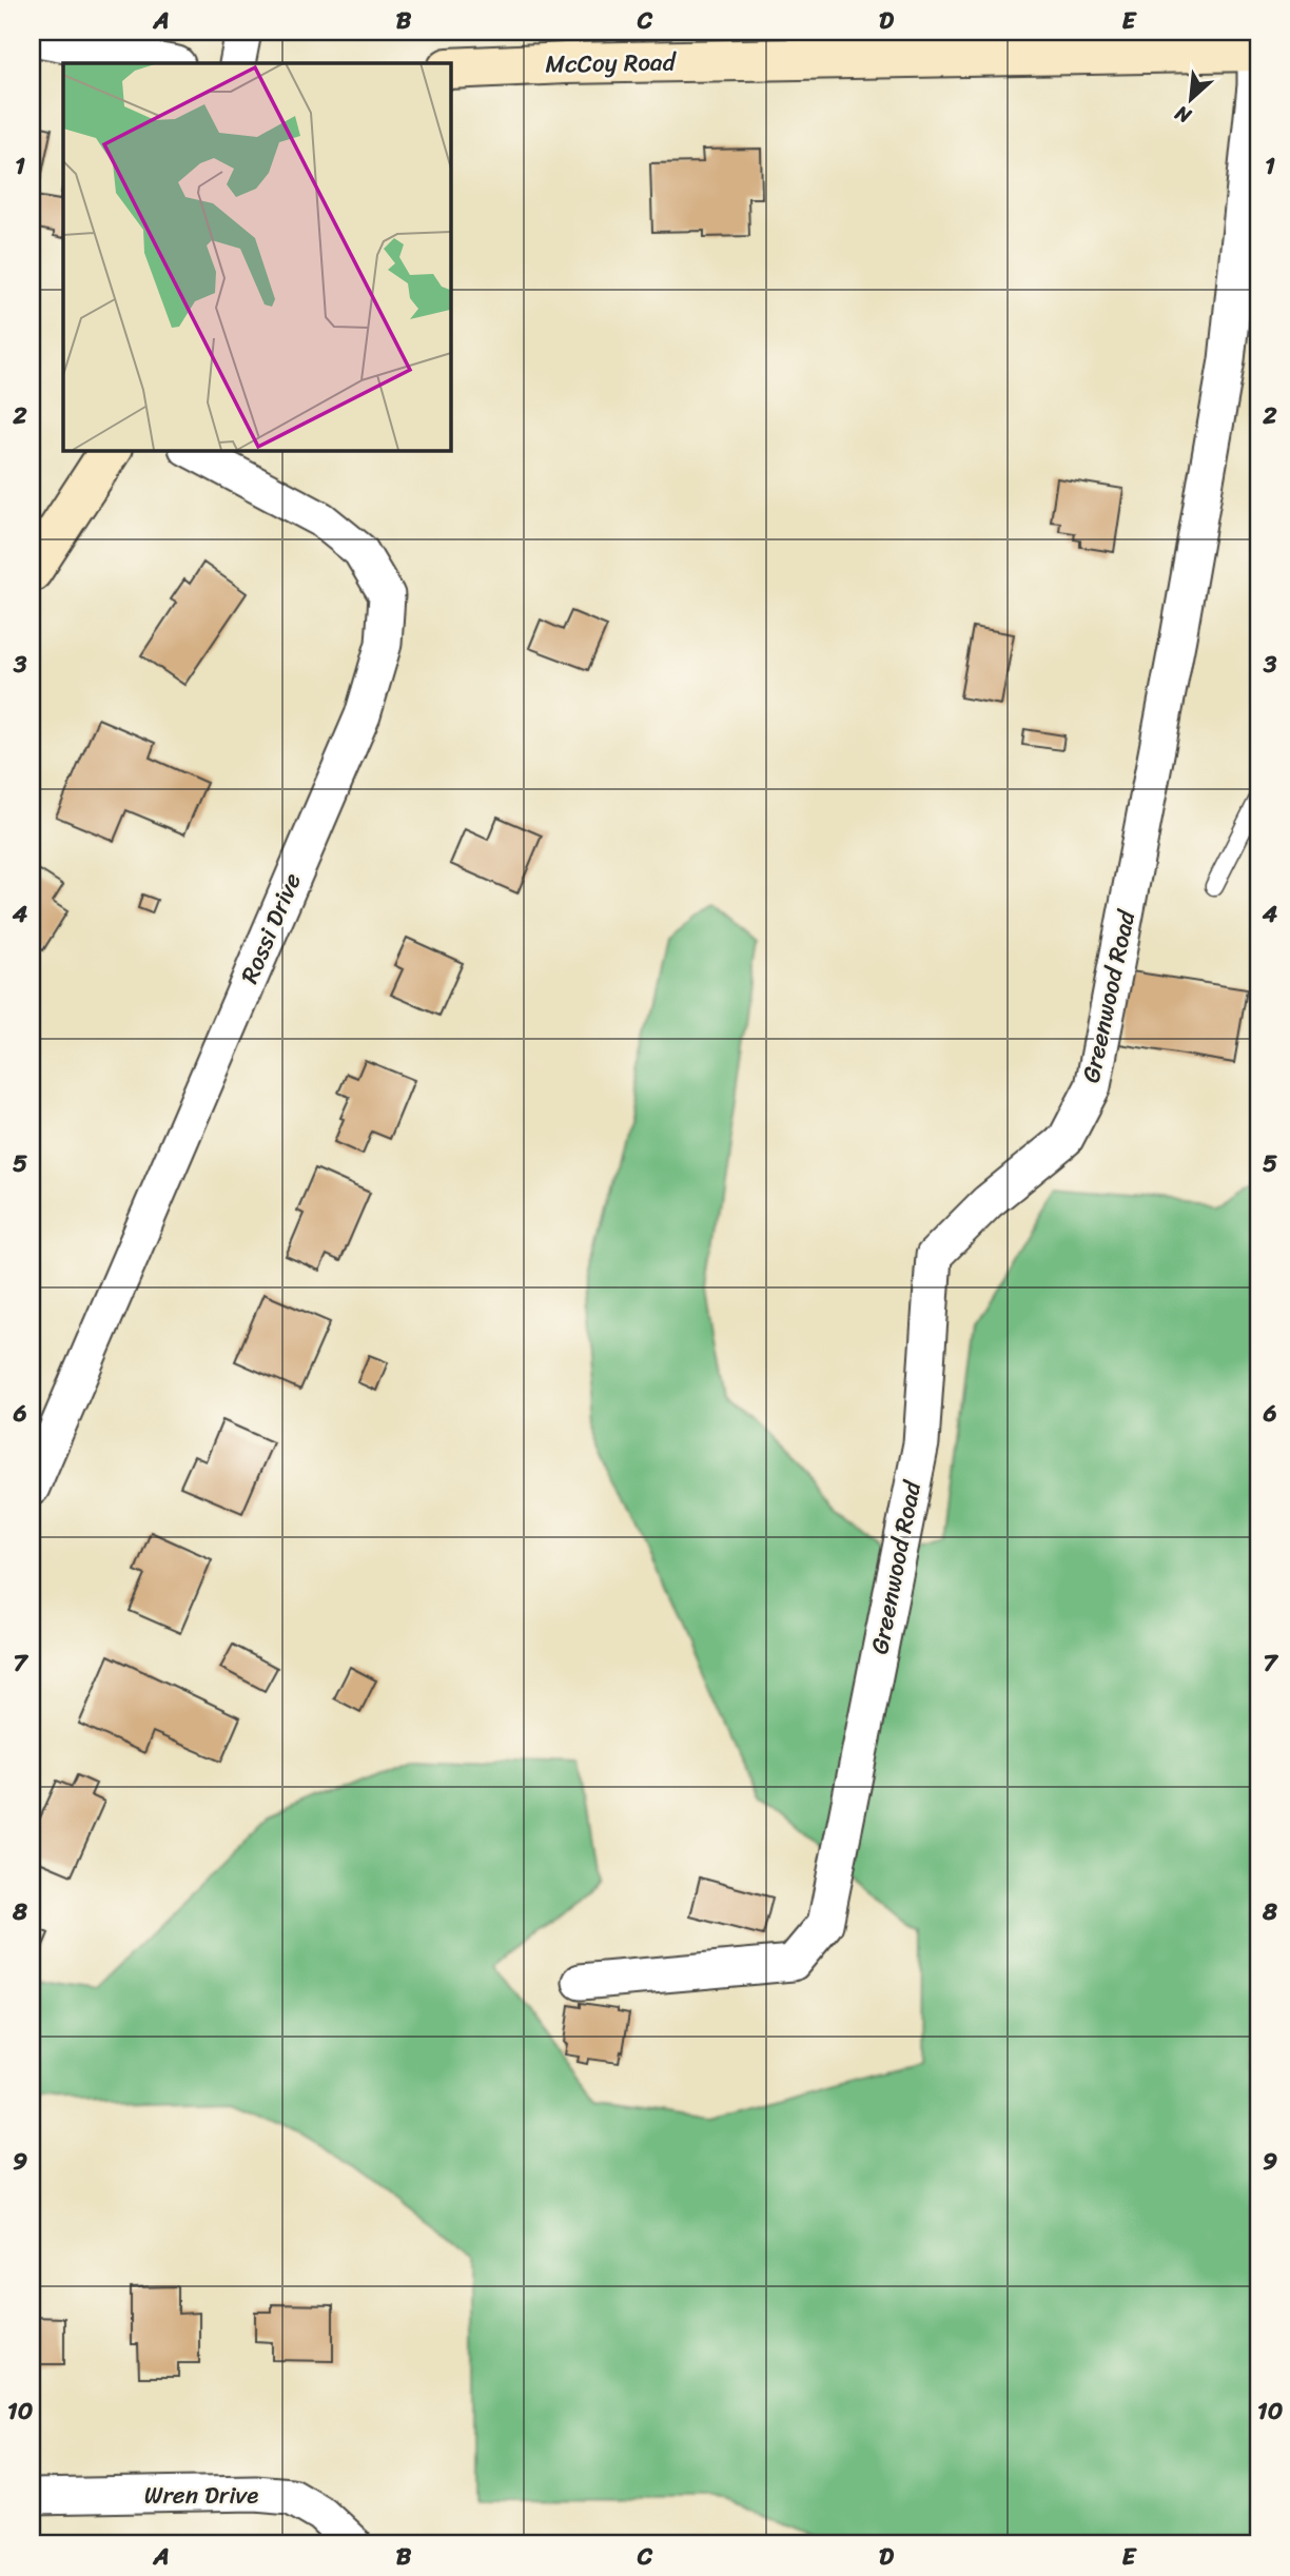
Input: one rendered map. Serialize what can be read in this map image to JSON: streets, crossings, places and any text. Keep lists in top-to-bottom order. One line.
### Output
{"streets":{"street":["McCoy Road","Rossi Drive","Greenwood Road","Wren Drive"]},"crossings":[["McCoy Road","Greenwood Road"]],"north":"bottom left","grid":{"columns":["A","B","C","D","E"],"rows":["1","2","3","4","5","6","7","8","9","10"]}}
